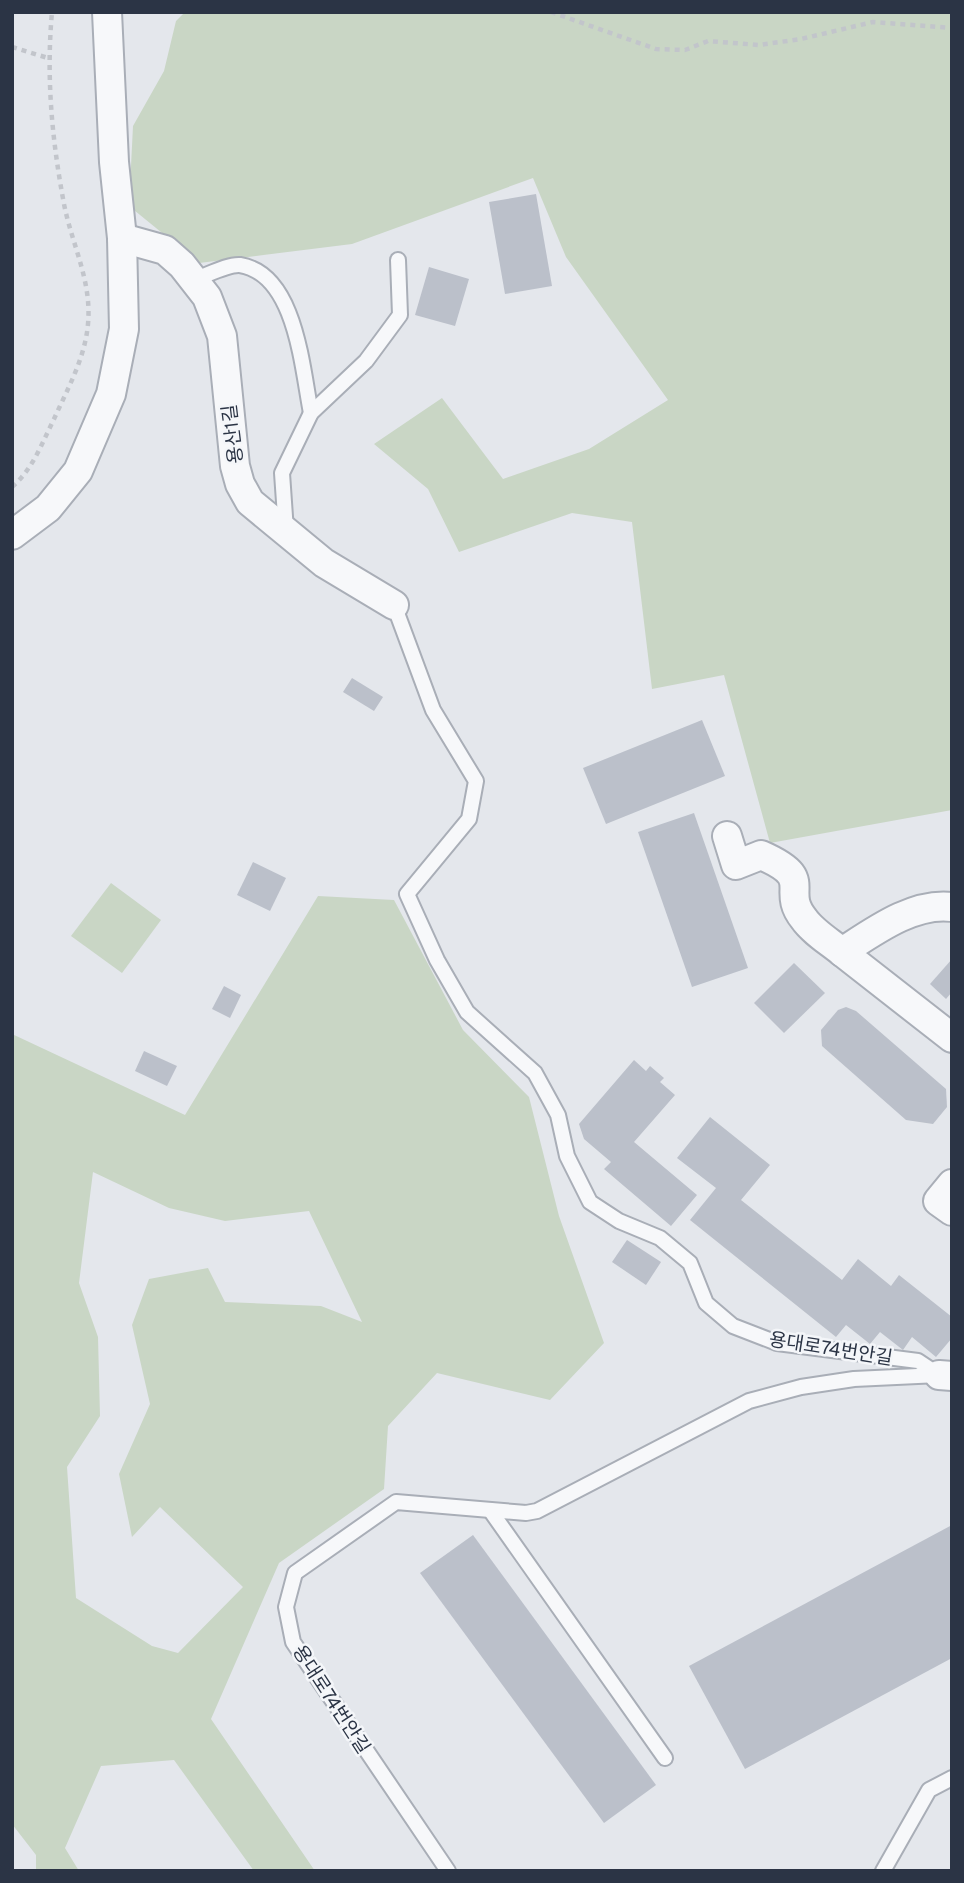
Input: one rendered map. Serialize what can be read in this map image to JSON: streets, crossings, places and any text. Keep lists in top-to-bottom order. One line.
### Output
{"streets":{"street":["용산1길"],"lane":["용대로74번안길"]},"crossings":[["용산1길","용대로74번안길"]]}
